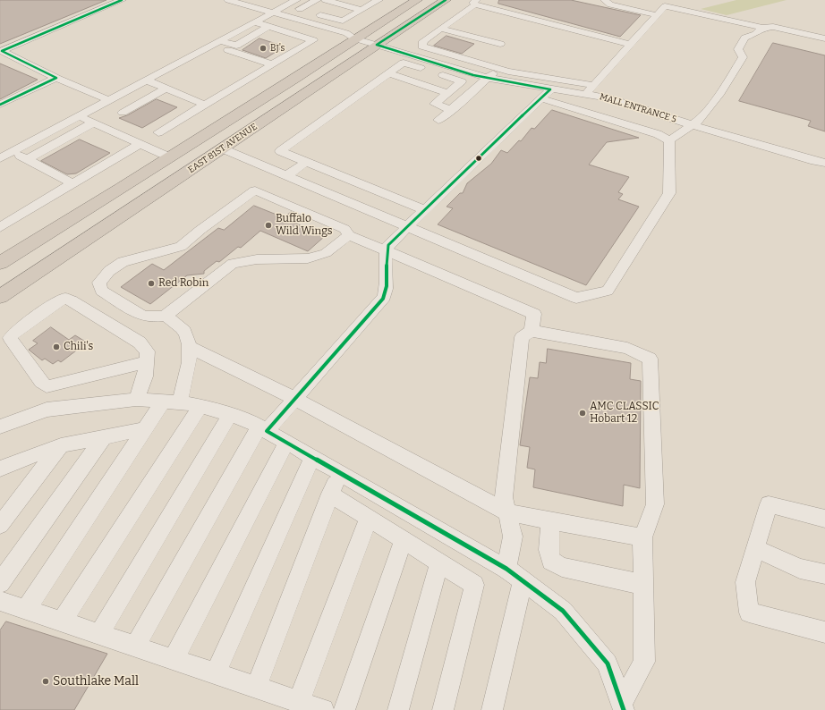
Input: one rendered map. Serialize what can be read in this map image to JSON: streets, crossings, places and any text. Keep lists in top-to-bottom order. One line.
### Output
{"streets":{"highway":["EAST 81ST AVENUE"],"street":["MALL ENTRANCE 5"]},"crossings":[["MALL ENTRANCE 5","EAST 81ST AVENUE"]],"places":["BJ's","Buffalo Wild Wings","Red Robin","Chili's","AMC CLASSIC Hobart 12","Southlake Mall"]}
